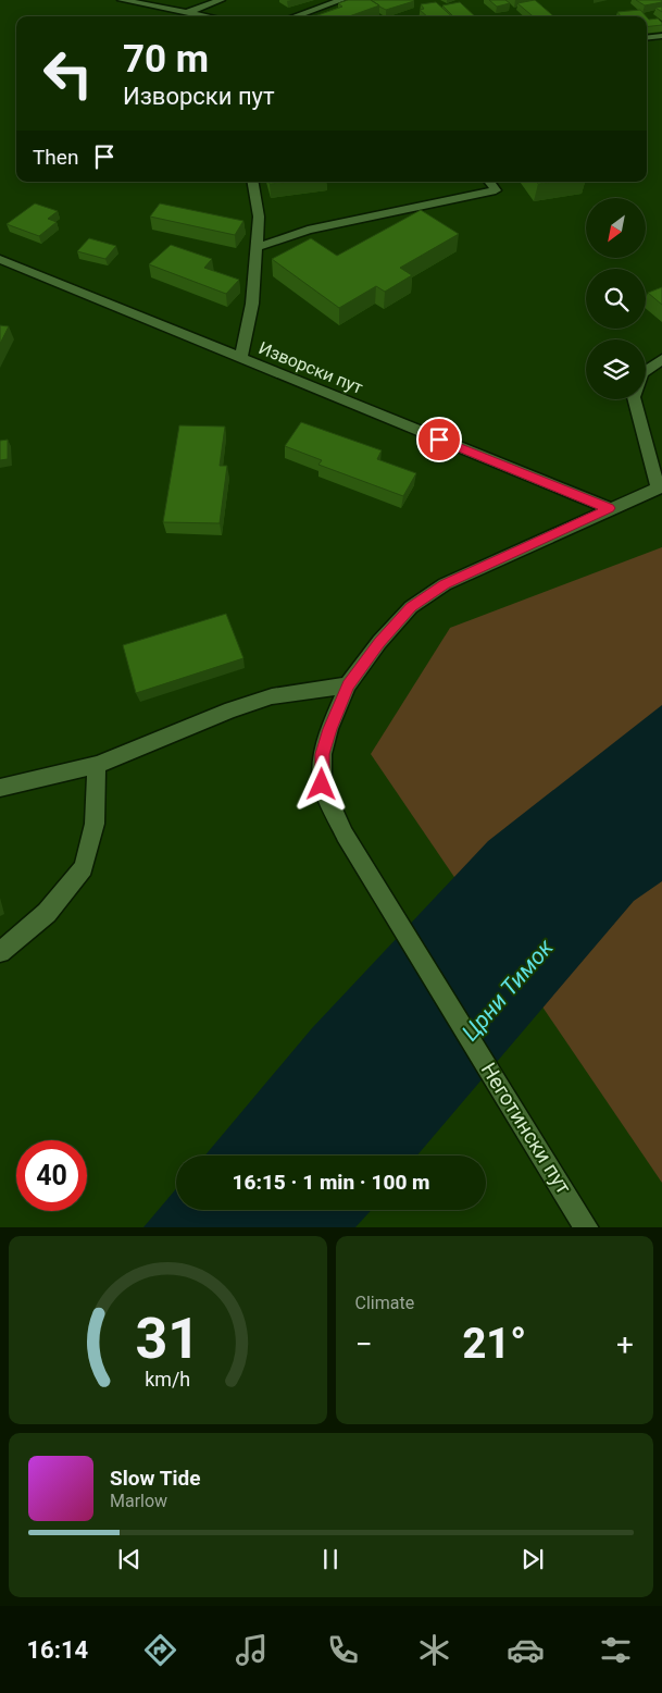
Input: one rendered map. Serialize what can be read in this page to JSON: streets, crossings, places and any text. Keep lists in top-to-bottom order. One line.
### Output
{"streets":{"street":["Изворски пут","Неготински пут"]},"crossings":[["Изворски пут","Неготински пут"]],"water":["Црни Тимок"],"north":"bottom left","page":{"turn":["70 m","Изворски пут"],"then":"Then","limit":"40","trip":"16:15 · 1 min · 100 m","tile":"Climate","heat":["−","21°","+"],"song":["Slow Tide","Marlow"],"tabs":"16:14","gauge":["31","km/h"]}}
